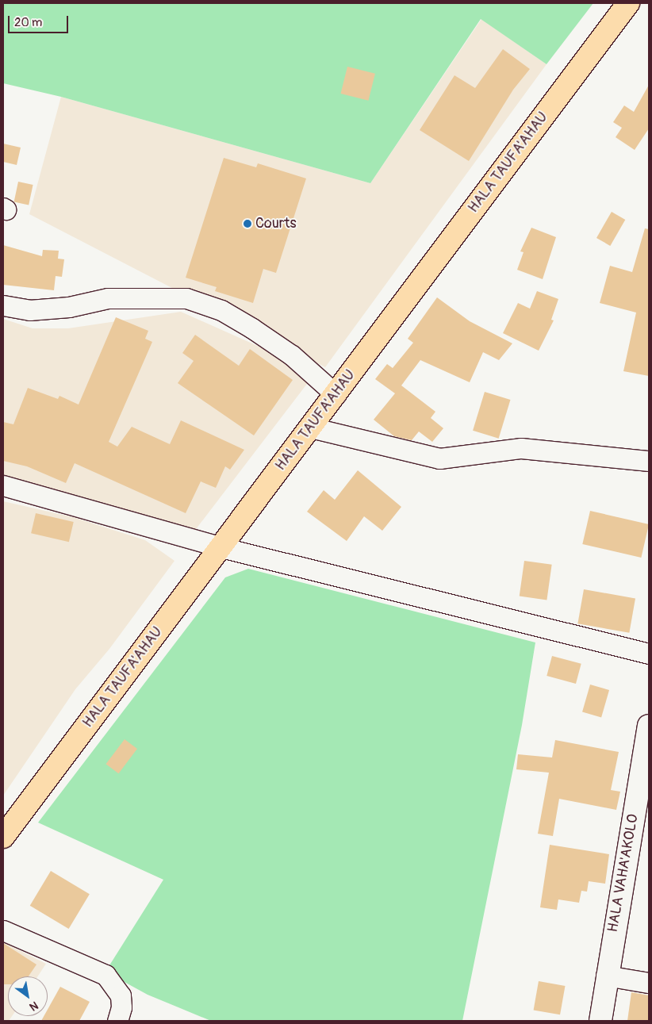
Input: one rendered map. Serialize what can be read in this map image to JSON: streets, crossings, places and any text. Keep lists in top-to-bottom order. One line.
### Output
{"streets":{"main road":["HALA TAUFA'AHAU","HALA VAHA'AKOLO"]},"places":["Courts"],"scale_bar":"20 m","north":"bottom right"}
